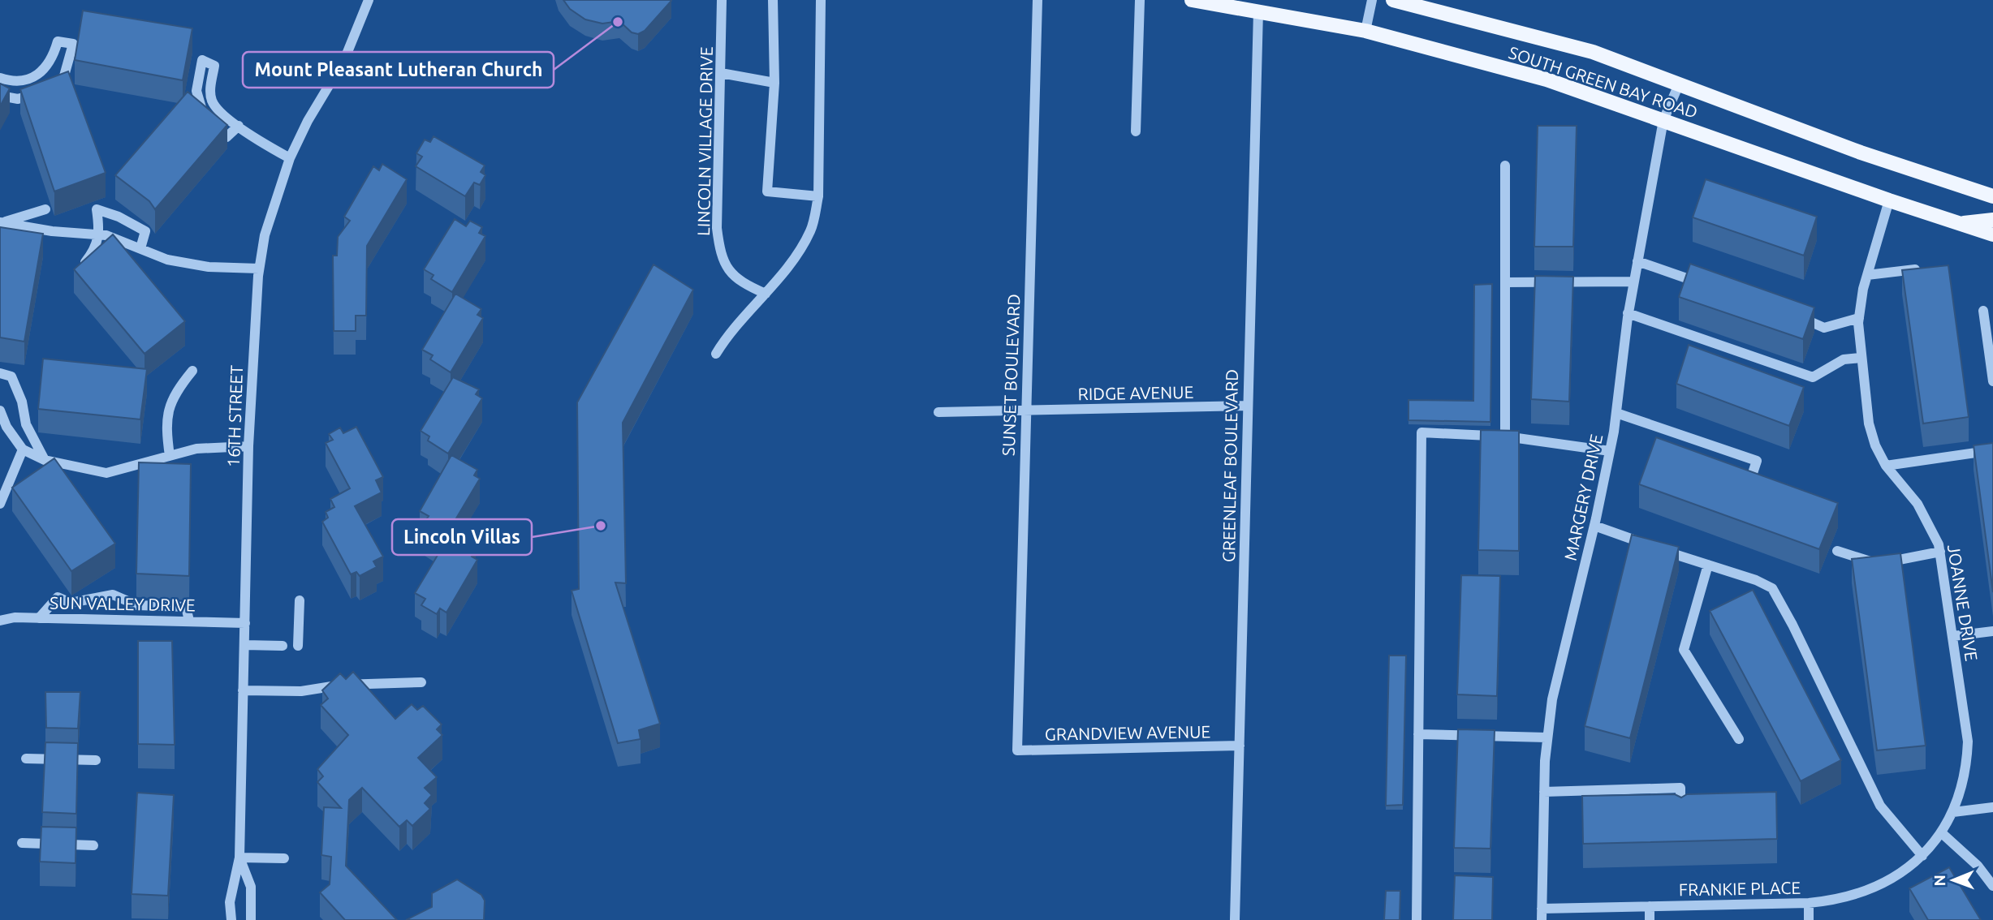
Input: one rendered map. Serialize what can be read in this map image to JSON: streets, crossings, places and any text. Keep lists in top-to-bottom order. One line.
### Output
{"streets":{"main road":["SOUTH GREEN BAY ROAD"],"street":["LINCOLN VILLAGE DRIVE","SUNSET BOULEVARD","RIDGE AVENUE","16TH STREET","GREENLEAF BOULEVARD","MARGERY DRIVE","JOANNE DRIVE","SUN VALLEY DRIVE","GRANDVIEW AVENUE","FRANKIE PLACE"]},"crossings":[["SOUTH GREEN BAY ROAD","GREENLEAF BOULEVARD"],["SOUTH GREEN BAY ROAD","MARGERY DRIVE"],["SOUTH GREEN BAY ROAD","JOANNE DRIVE"],["SUNSET BOULEVARD","RIDGE AVENUE"],["SUNSET BOULEVARD","GRANDVIEW AVENUE"],["RIDGE AVENUE","GREENLEAF BOULEVARD"],["16TH STREET","SUN VALLEY DRIVE"],["GREENLEAF BOULEVARD","GRANDVIEW AVENUE"],["MARGERY DRIVE","FRANKIE PLACE"],["JOANNE DRIVE","FRANKIE PLACE"]],"places":["Mount Pleasant Lutheran Church","Lincoln Villas"],"north":"left"}
